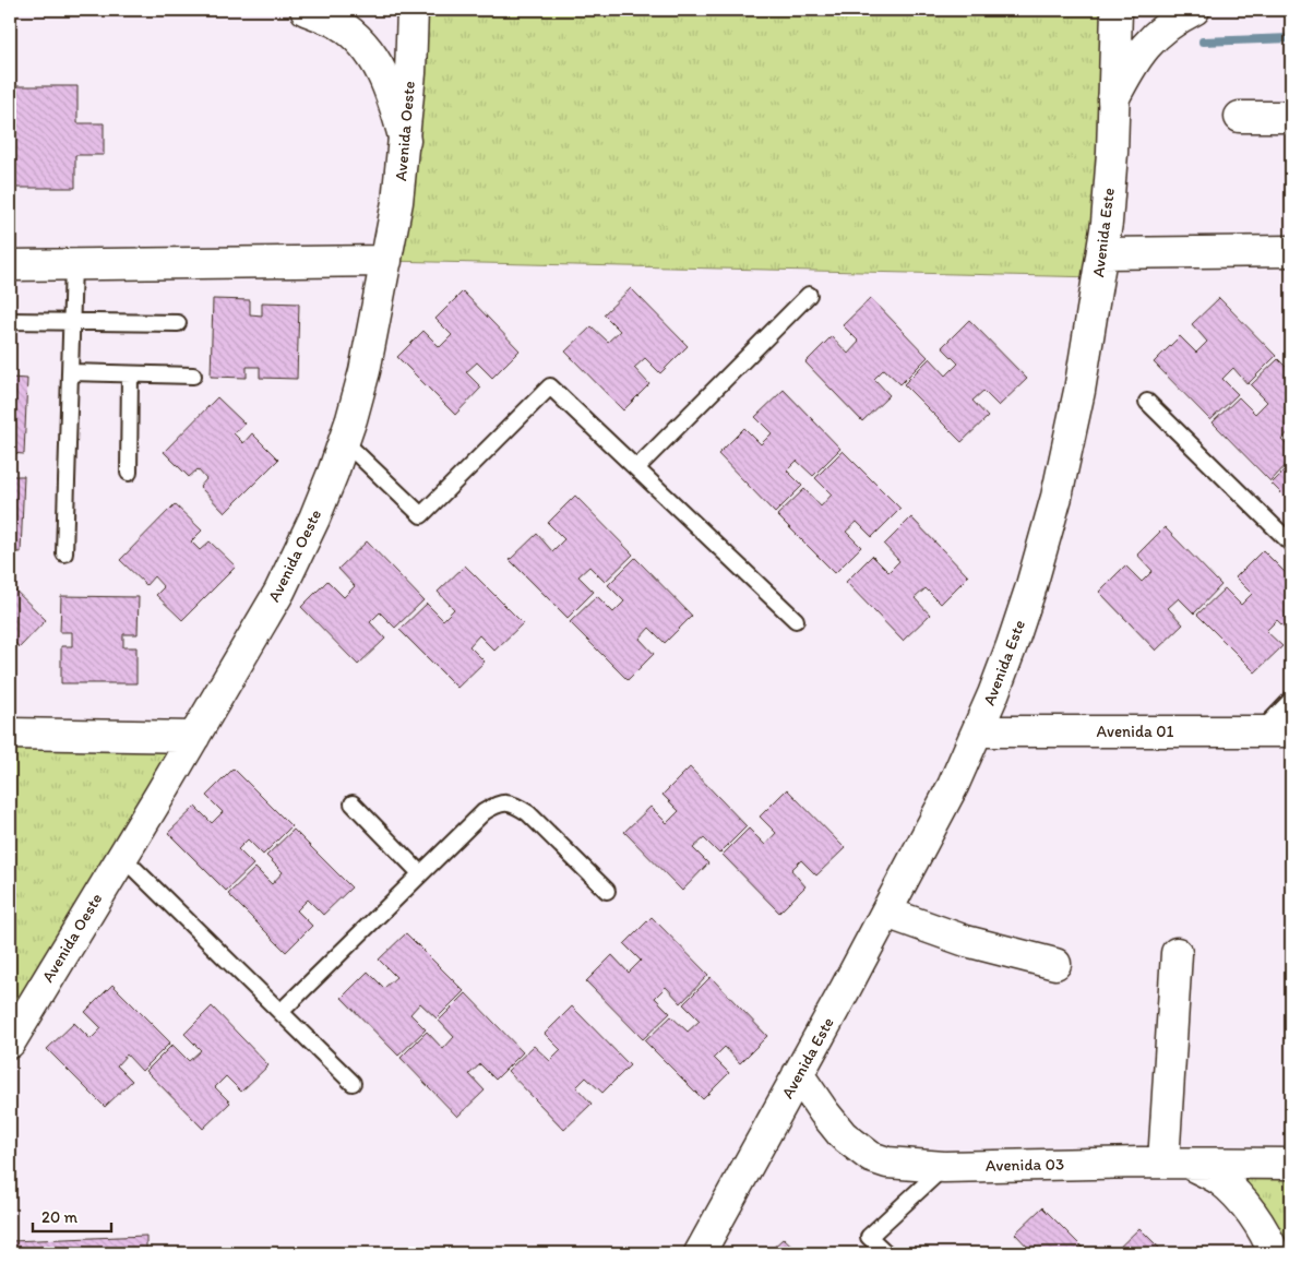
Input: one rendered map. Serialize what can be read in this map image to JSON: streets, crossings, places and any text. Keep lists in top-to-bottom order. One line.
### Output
{"streets":{"street":["Avenida Oeste","Avenida Este","Avenida 01","Avenida 03"]},"crossings":[["Avenida Este","Avenida 01"],["Avenida Este","Avenida 03"]],"scale_bar":"20 m"}
